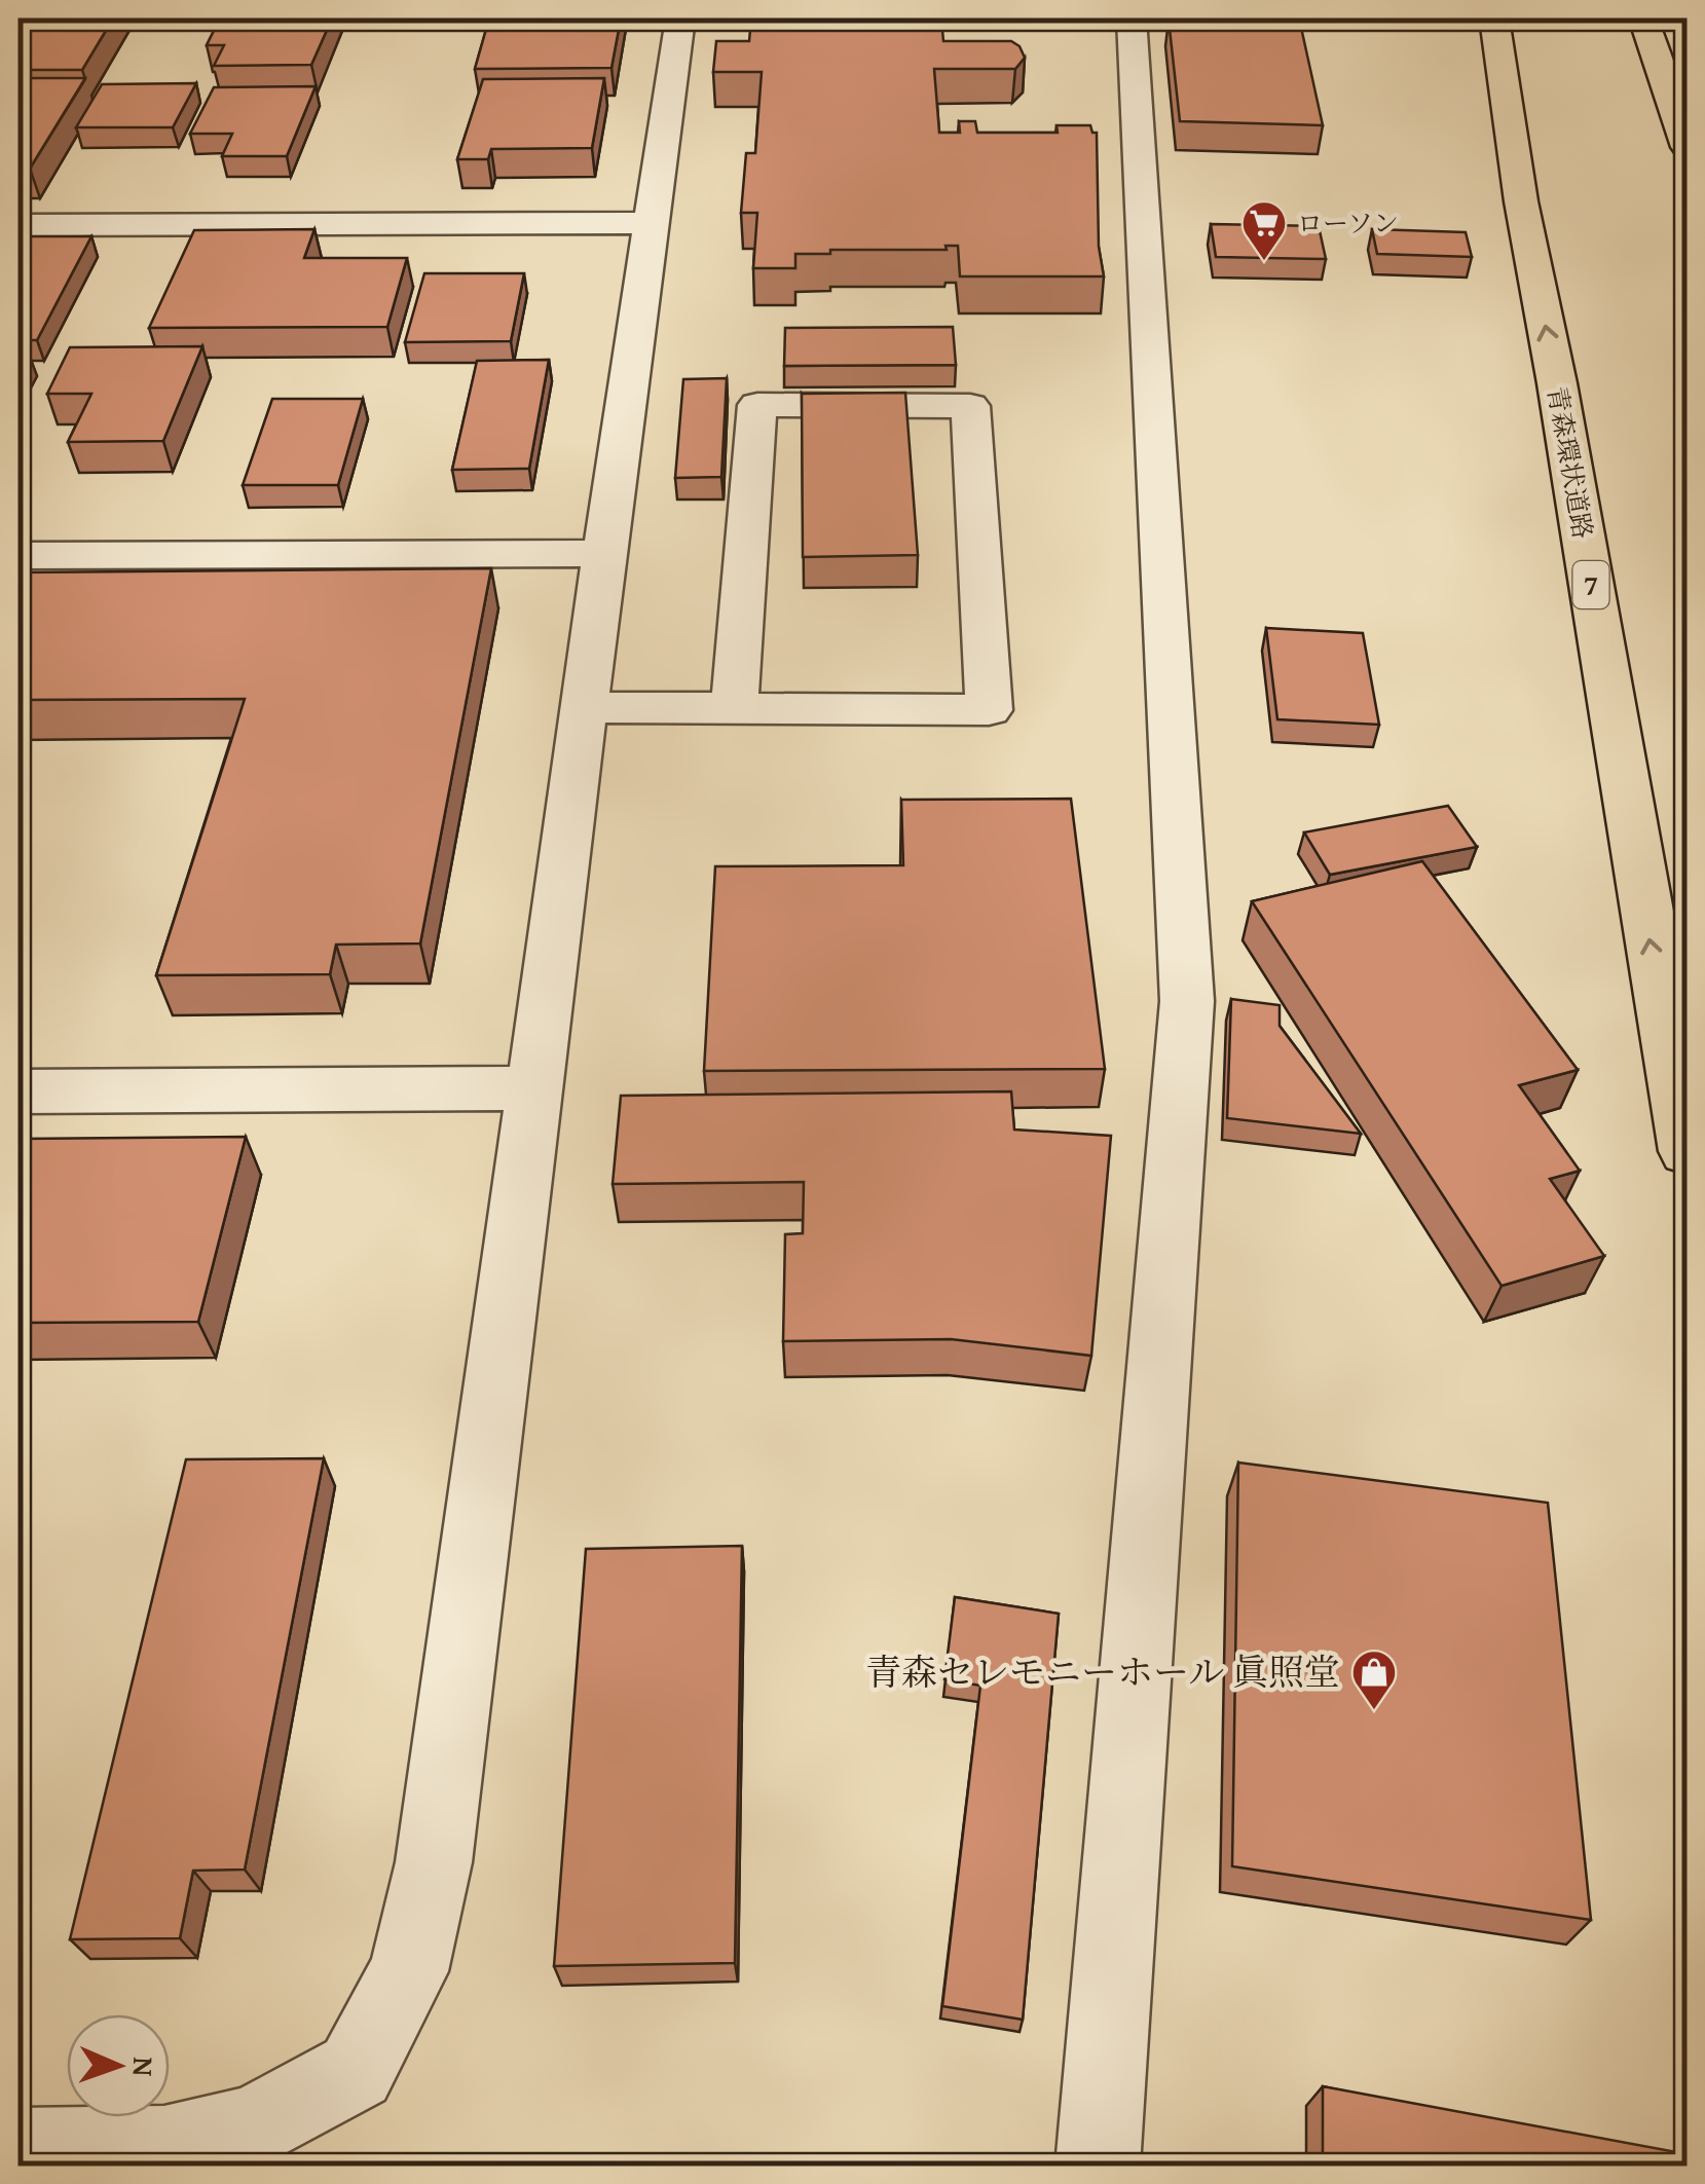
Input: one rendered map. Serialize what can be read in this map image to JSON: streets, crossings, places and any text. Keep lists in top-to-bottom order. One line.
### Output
{"streets":{"highway":["青森環状道路","7"]},"one_way":["青森環状道路"],"places":{"supermarket":["ローソン"],"shop":["青森セレモニーホール 眞照堂"]},"north":"right"}
